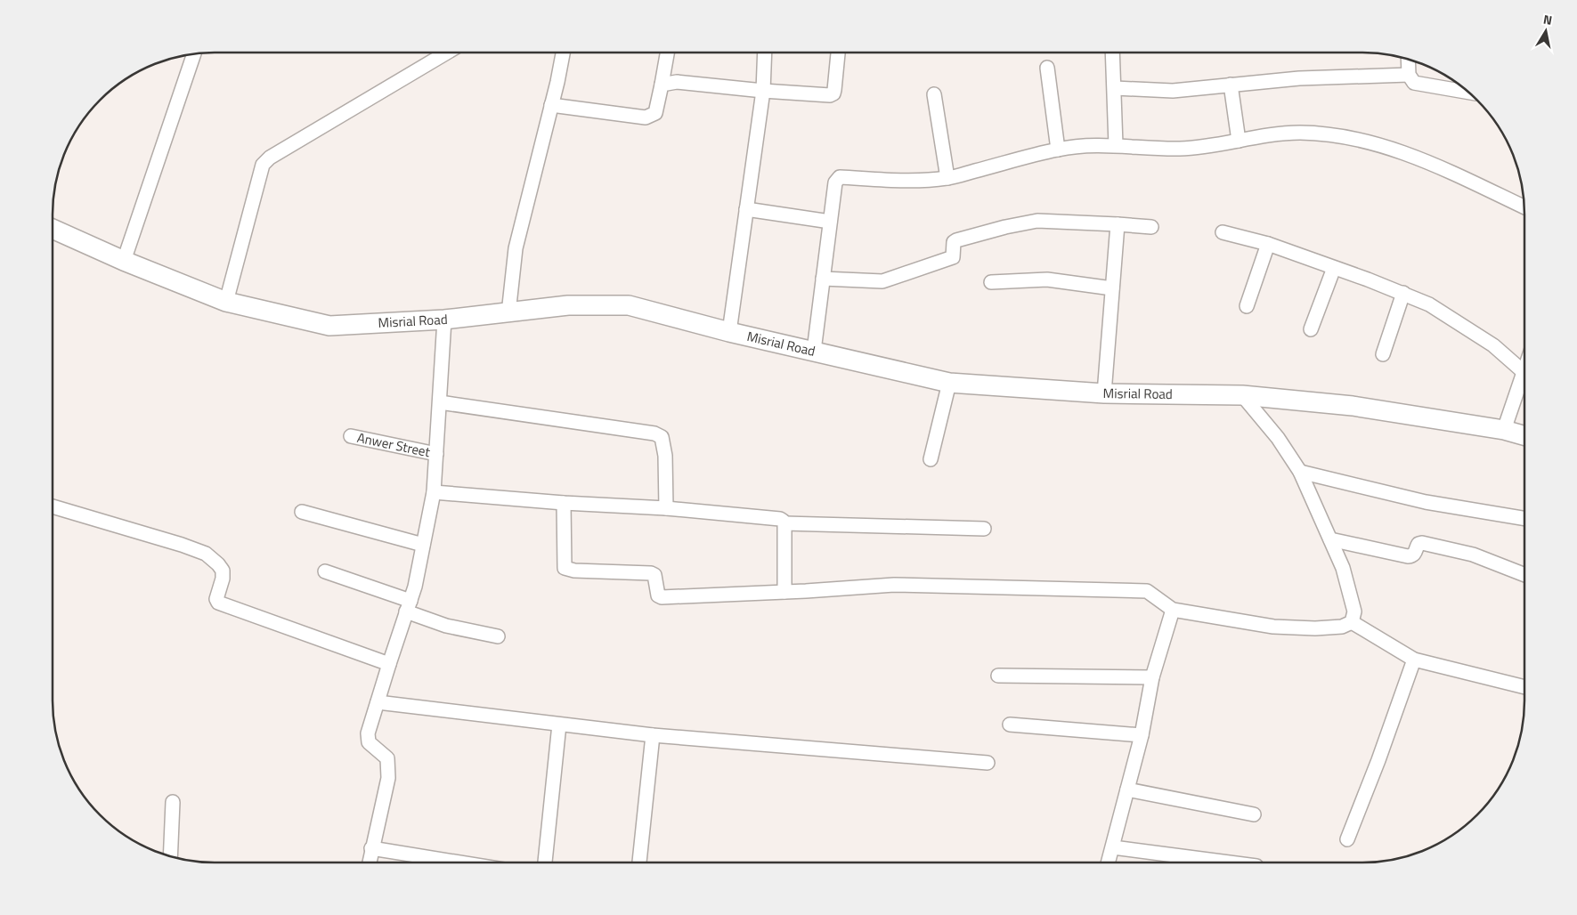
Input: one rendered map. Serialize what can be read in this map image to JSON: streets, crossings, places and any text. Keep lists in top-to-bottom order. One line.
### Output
{"streets":{"main road":["Misrial Road"],"street":["Anwer Street"]},"north":"top"}
